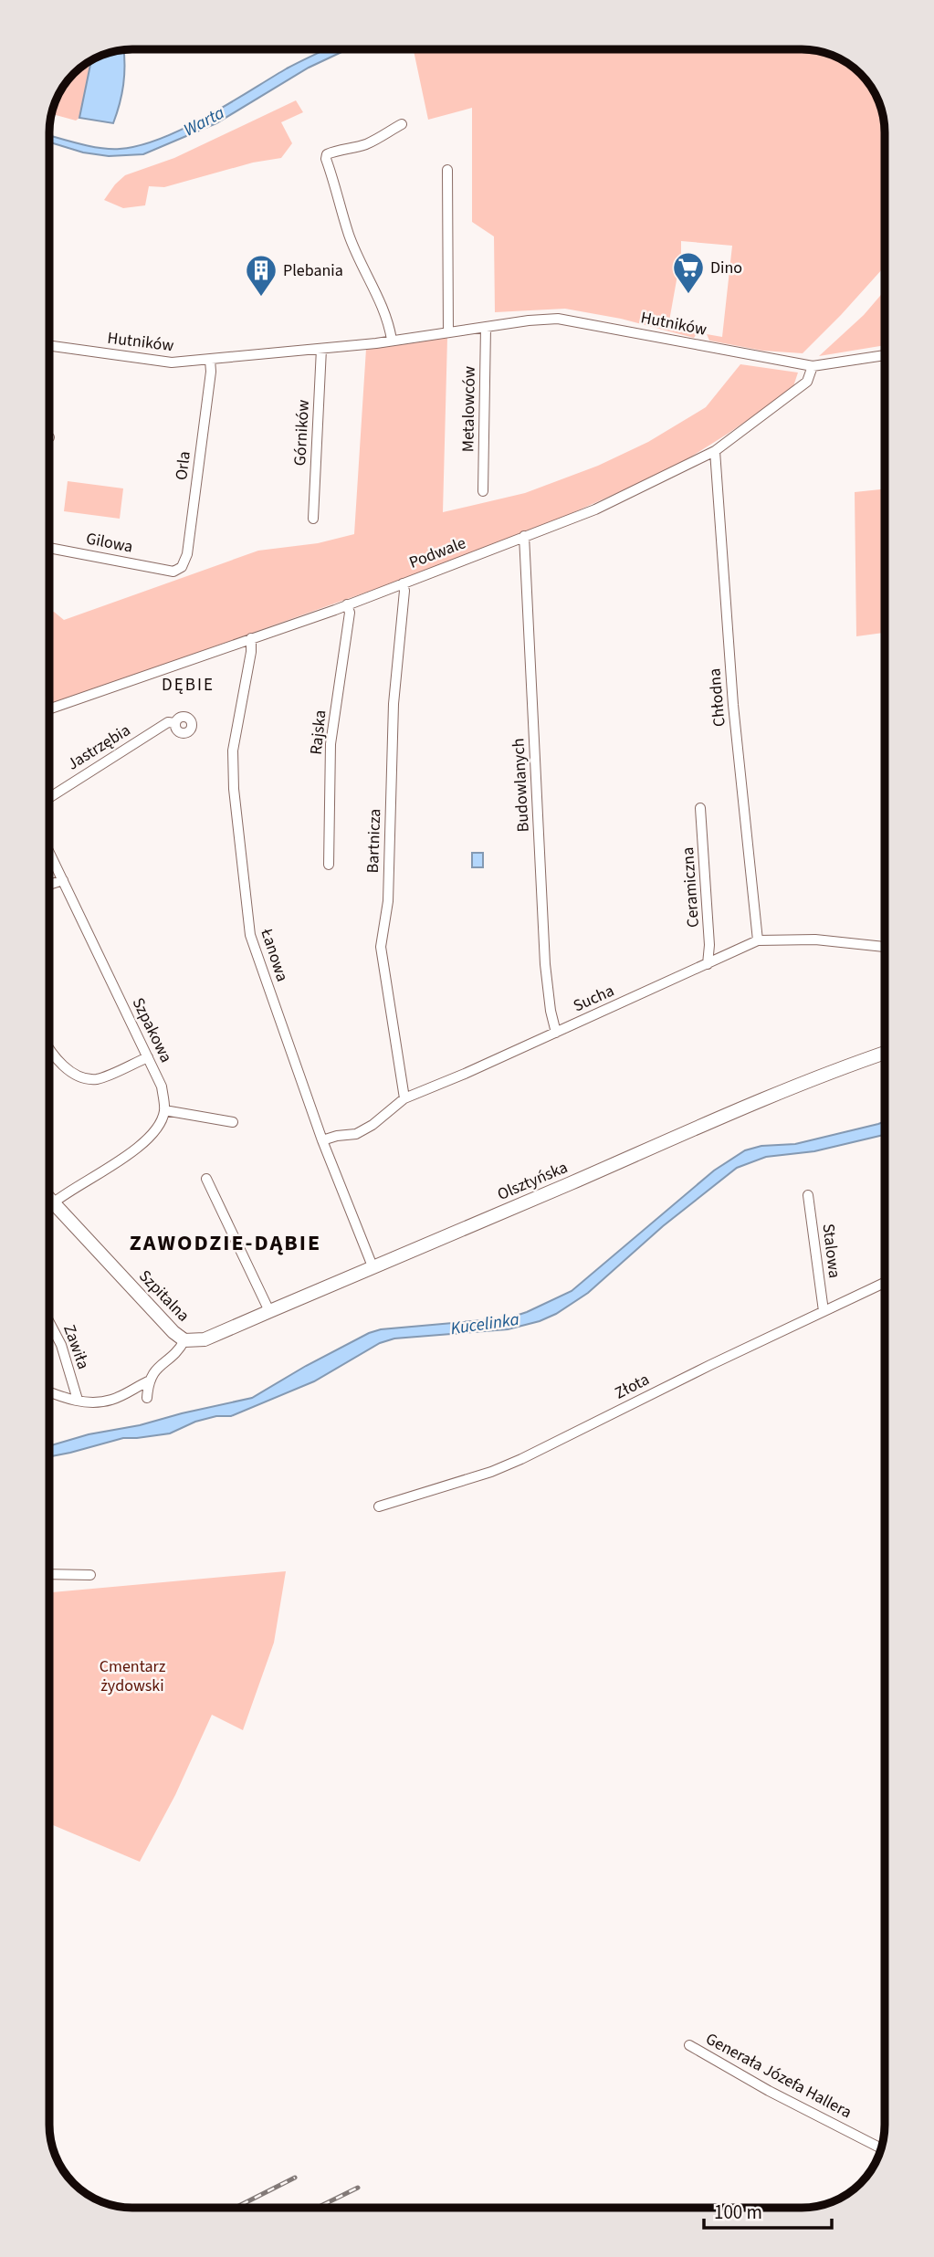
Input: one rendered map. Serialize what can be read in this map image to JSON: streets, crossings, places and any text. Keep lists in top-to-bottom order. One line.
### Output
{"streets":{"street":["Hutników","Metalowców","Górników","Orla","Gilowa","Podwale","Chłodna","Rajska","Jastrzębia","Budowlanych","Bartnicza","Ceramiczna","Łanowa","Sucha","Szpakowa","Olsztyńska","Stalowa","Szpitalna","Zawiła","Złota","Generała Józefa Hallera"]},"crossings":[["Hutników","Metalowców"],["Hutników","Górników"],["Hutników","Orla"],["Hutników","Podwale"],["Orla","Gilowa"],["Podwale","Chłodna"],["Podwale","Rajska"],["Podwale","Budowlanych"],["Podwale","Bartnicza"],["Podwale","Łanowa"],["Chłodna","Sucha"],["Budowlanych","Sucha"],["Bartnicza","Sucha"],["Ceramiczna","Sucha"],["Łanowa","Sucha"],["Łanowa","Olsztyńska"],["Olsztyńska","Szpitalna"],["Stalowa","Złota"]],"districts":["DĘBIE","ZAWODZIE-DĄBIE"],"water":["Warta","Kucelinka"],"parks":["Cmentarz żydowski"],"places":{"supermarket":["Dino"],"building":["Plebania"]},"scale_bar":"100 m"}
